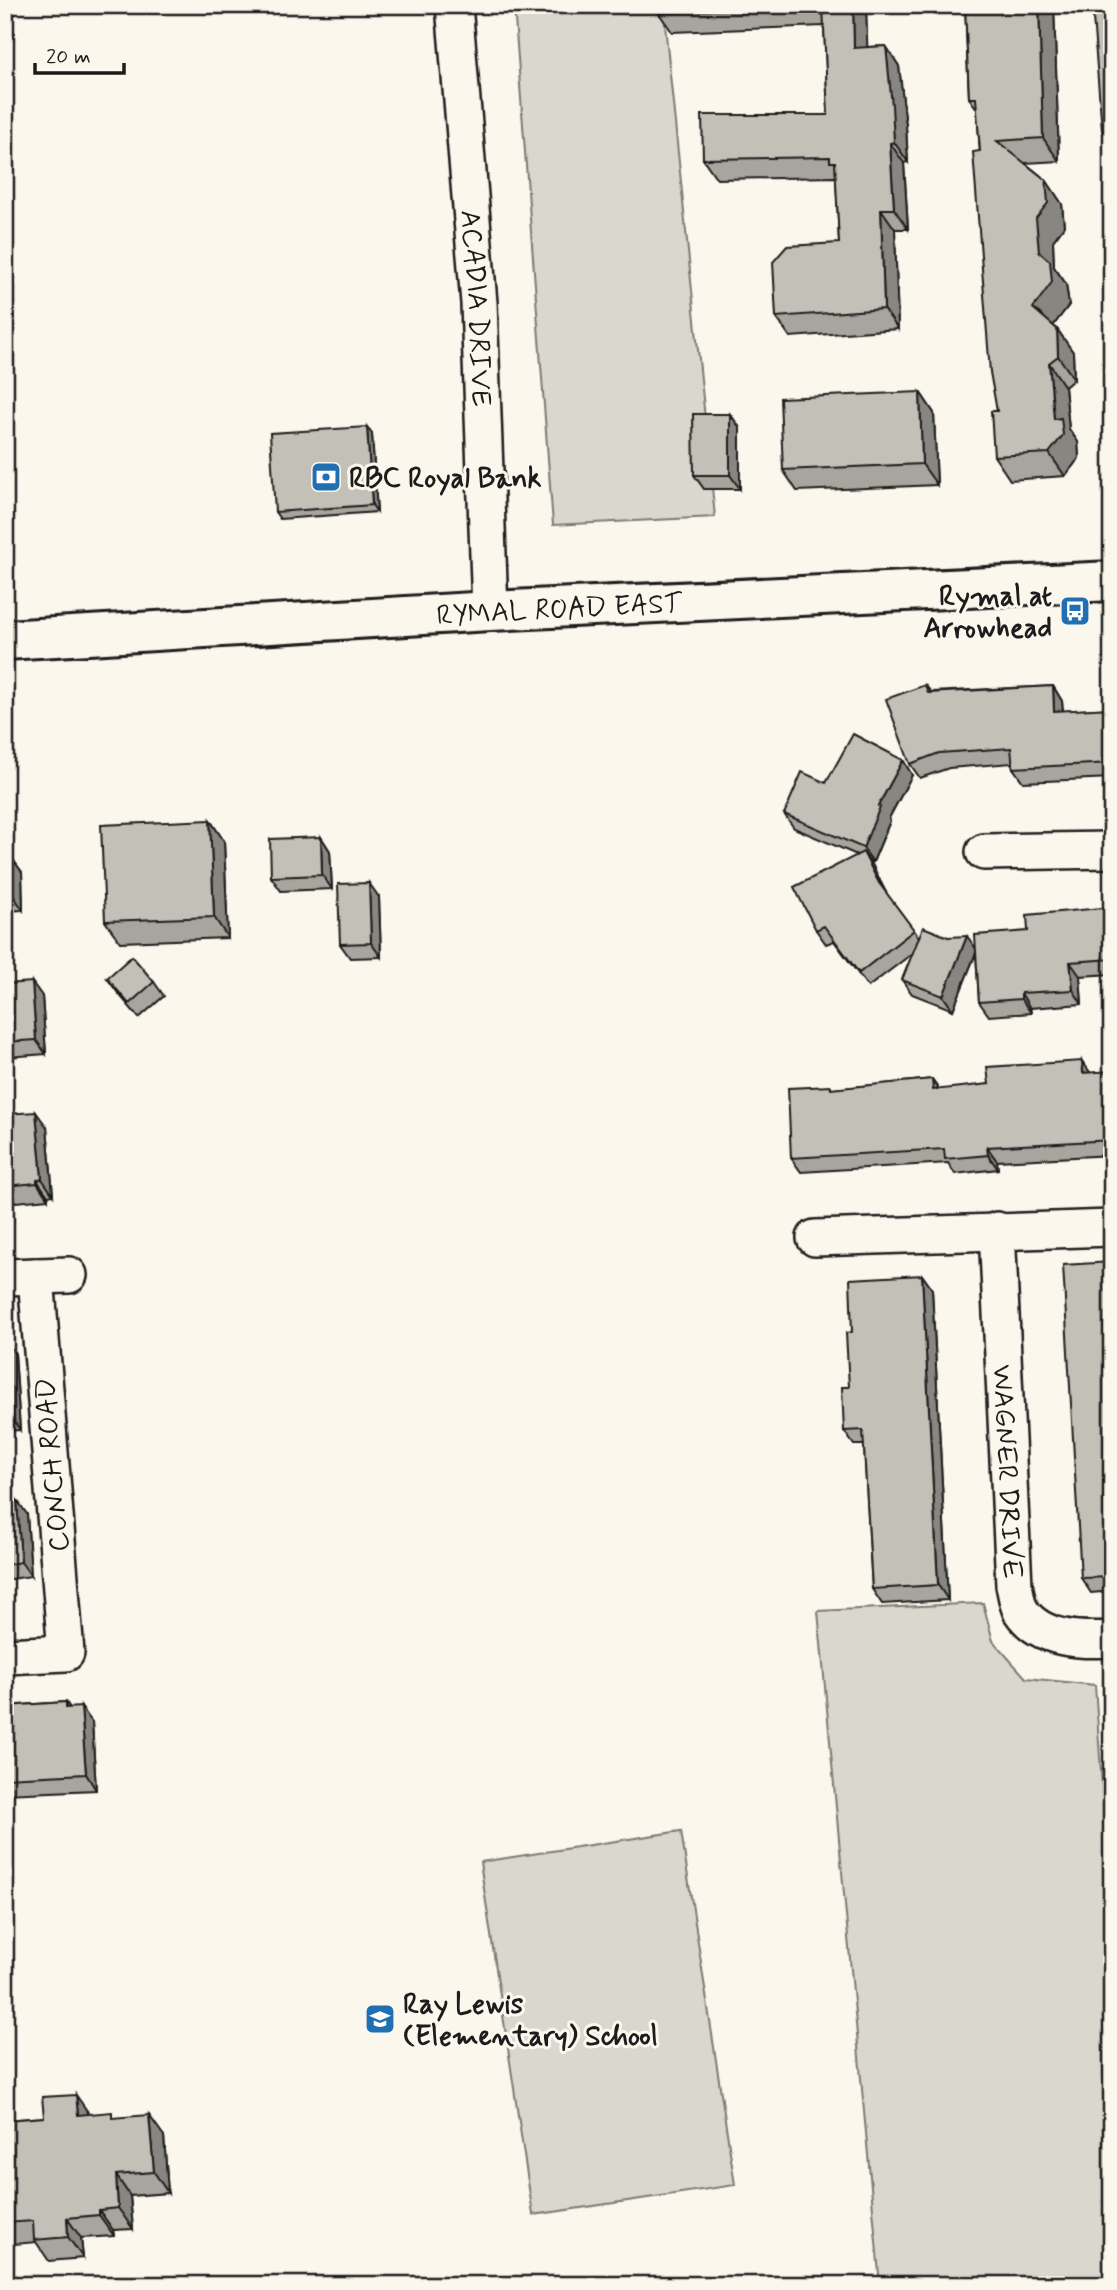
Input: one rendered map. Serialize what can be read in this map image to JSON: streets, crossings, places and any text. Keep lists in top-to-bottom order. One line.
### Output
{"streets":{"main road":["RYMAL ROAD EAST"],"street":["ACADIA DRIVE","CONCH ROAD","WAGNER DRIVE"]},"crossings":[["ACADIA DRIVE","RYMAL ROAD EAST"]],"places":{"bank":["RBC Royal Bank"],"bus stop":["Rymal at Arrowhead"],"school or university":["Ray Lewis (Elementary) School"]},"scale_bar":"20 m"}
